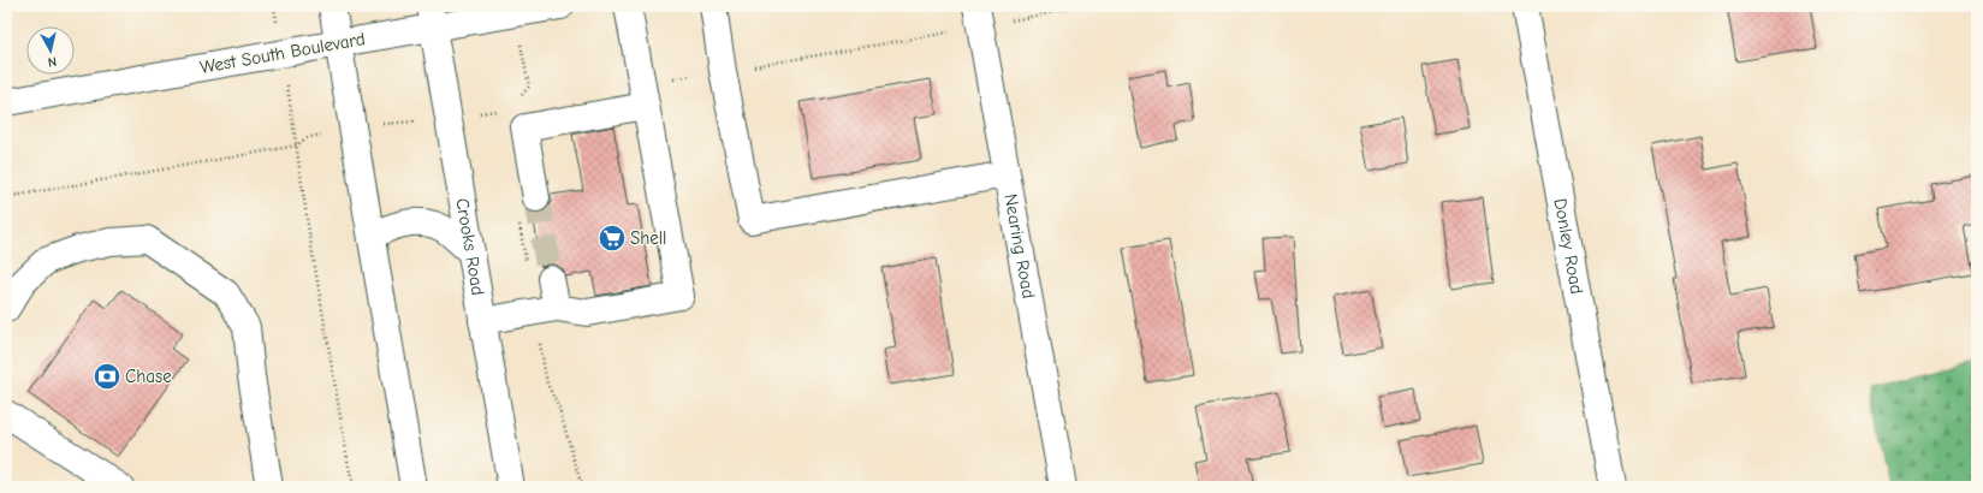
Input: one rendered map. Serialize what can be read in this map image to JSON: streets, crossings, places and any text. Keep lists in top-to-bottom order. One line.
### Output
{"streets":{"street":["West South Boulevard","Crooks Road","Nearing Road","Donley Road"]},"crossings":[["West South Boulevard","Crooks Road"]],"places":{"supermarket":["Shell"],"bank":["Chase"]},"north":"bottom"}
